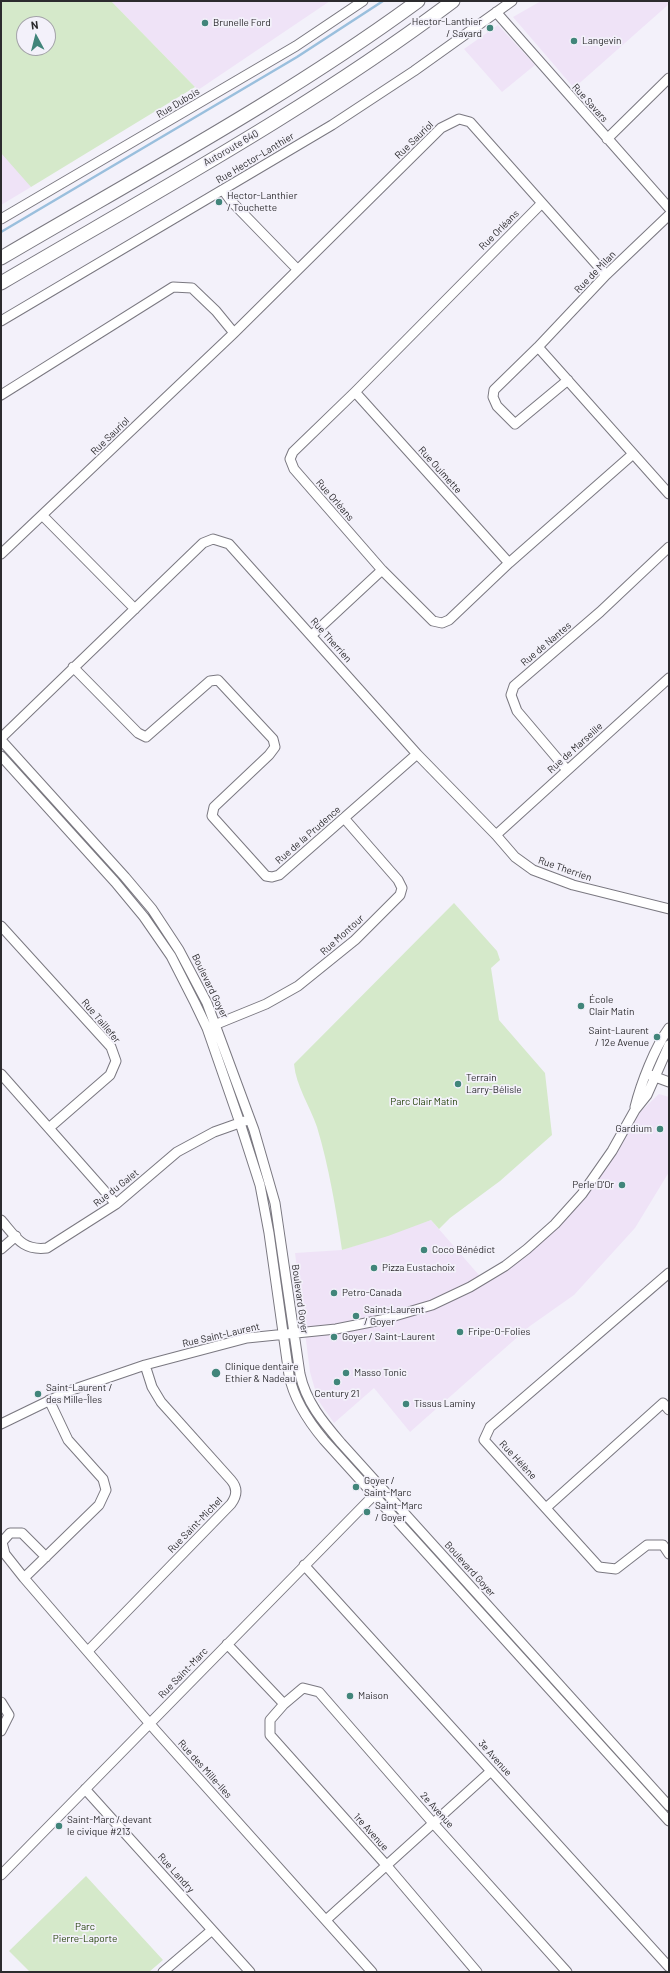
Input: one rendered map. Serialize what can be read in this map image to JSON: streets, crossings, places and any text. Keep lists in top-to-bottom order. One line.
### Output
{"streets":{"highway":["Autoroute 640"],"street":["Rue Dubois","Rue Savars","Rue Sauriol","Rue Hector-Lanthier","Rue Orléans","Rue de Milan","Rue Ouimette","Rue Therrien","Rue de Nantes","Rue de Marseille","Rue de la Prudence","Rue Montour","Boulevard Goyer","Rue Taillefer","Rue du Galet","Rue Saint-Laurent","Rue Hélène","Rue Saint-Michel","Rue Saint-Marc","3e Avenue","Rue des Mille-Iles","2e Avenue","1re Avenue","Rue Landry"]},"crossings":[["Rue Savars","Rue Hector-Lanthier"],["Rue Sauriol","Rue Orléans"],["Rue Sauriol","Rue de Milan"],["Rue Orléans","Rue Ouimette"],["Rue Therrien","Rue de Marseille"],["Rue Therrien","Rue de la Prudence"],["Rue Therrien","Boulevard Goyer"],["Rue de Nantes","Rue de Marseille"],["Rue de la Prudence","Rue Montour"],["Rue Montour","Boulevard Goyer"],["Boulevard Goyer","Rue du Galet"],["Boulevard Goyer","Rue Saint-Laurent"],["Boulevard Goyer","Rue Saint-Marc"],["Rue Saint-Laurent","Rue Saint-Michel"],["Rue Saint-Michel","Rue des Mille-Iles"],["Rue Saint-Marc","3e Avenue"],["Rue Saint-Marc","Rue des Mille-Iles"],["Rue Saint-Marc","Rue Landry"],["2e Avenue","1re Avenue"]],"parks":["Parc Clair Matin","Parc Pierre-Laporte"],"places":["Brunelle Ford","Hector-Lanthier / Savard","Langevin","Hector-Lanthier / Touchette","École Clair Matin","Saint-Laurent / 12e Avenue","Terrain Larry-Bélisle","Gardium","Perle D'Or","Coco Bénédict","Pizza Eustachoix","Petro-Canada","Saint-Laurent / Goyer","Fripe-O-Folies","Goyer / Saint-Laurent","Clinique dentaire Ethier & Nadeau","Masso Tonic","Century 21","Saint-Laurent / des Mille-Îles","Tissus Laminy","Goyer / Saint-Marc","Saint-Marc / Goyer","Maison","Saint-Marc / devant le civique #213"],"north":"top"}
